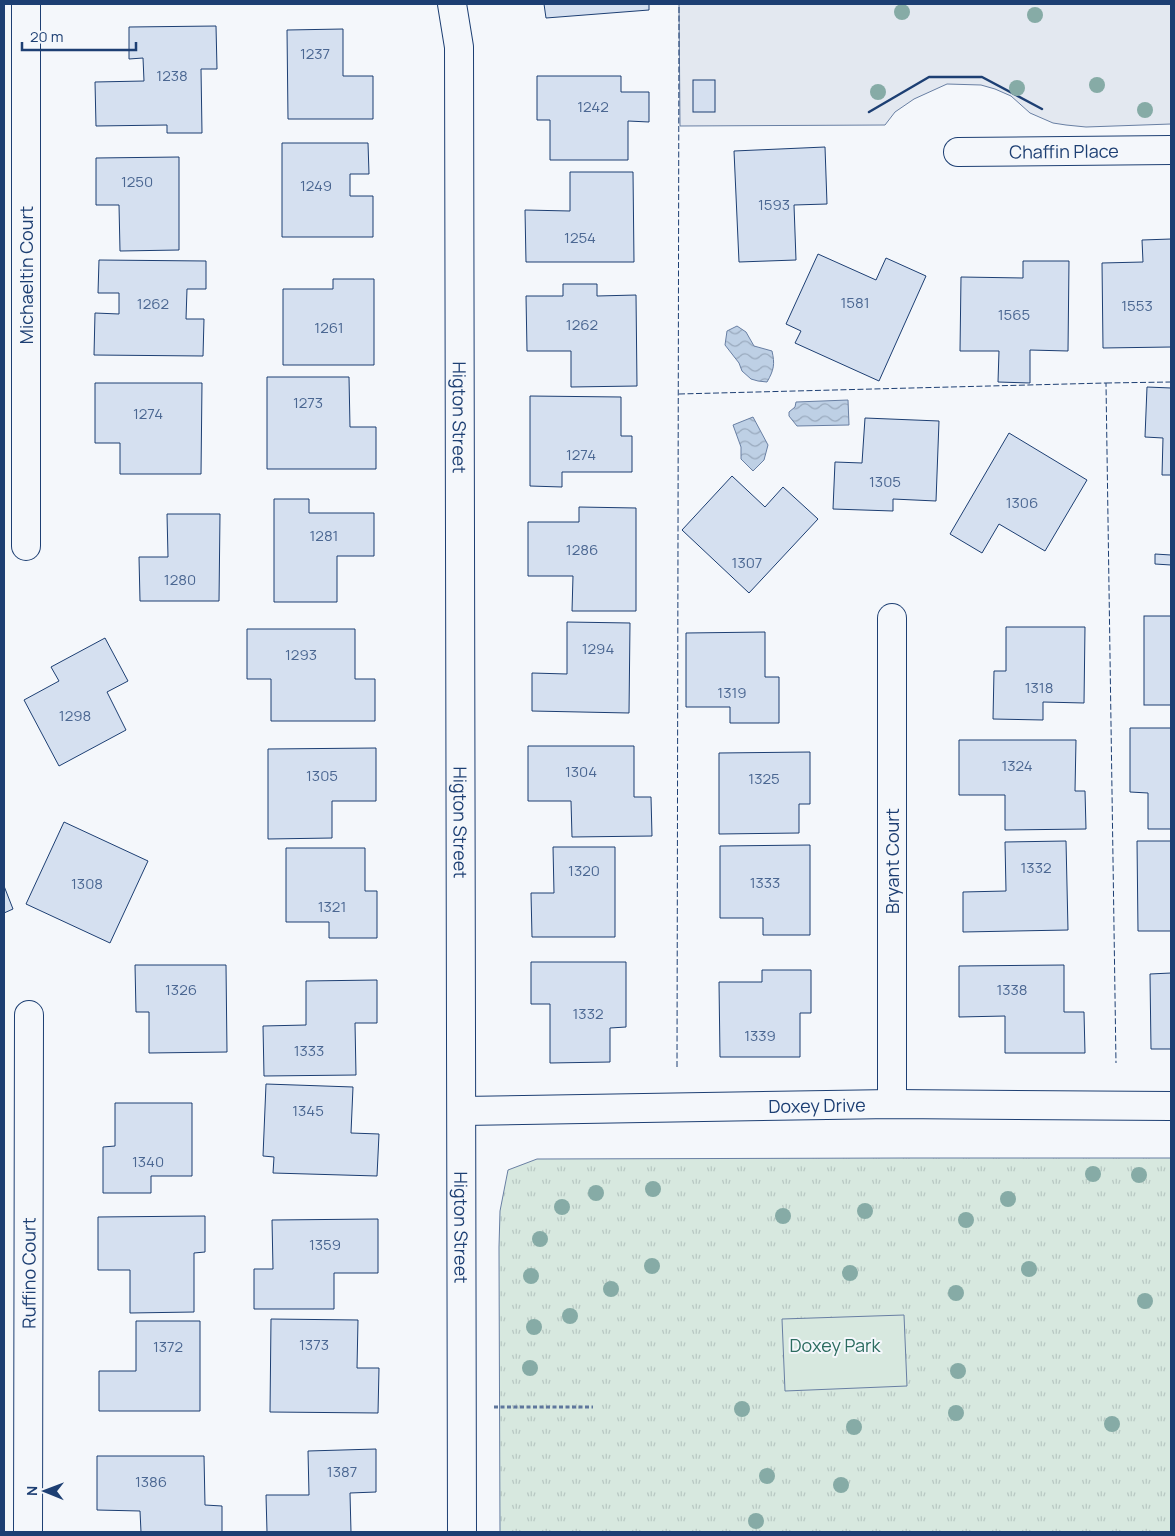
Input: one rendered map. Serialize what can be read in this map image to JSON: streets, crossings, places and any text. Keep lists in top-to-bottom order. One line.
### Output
{"streets":{"street":["Chaffin Place","Michaeltin Court","Higton Street","Bryant Court","Doxey Drive","Ruffino Court"]},"crossings":[["Higton Street","Doxey Drive"],["Bryant Court","Doxey Drive"]],"parks":["Doxey Park"],"house_numbers":["1237","1238","1242","1250","1249","1593","1254","1581","1262","1553","1565","1262","1261","1273","1274","1274","1305","1306","1281","1286","1307","1280","1294","1293","1318","1319","1298","1324","1304","1305","1325","1332","1320","1333","1308","1321","1326","1338","1332","1339","1333","1345","1340","1359","1373","1372","1387","1386"],"scale_bar":"20 m","north":"left"}
